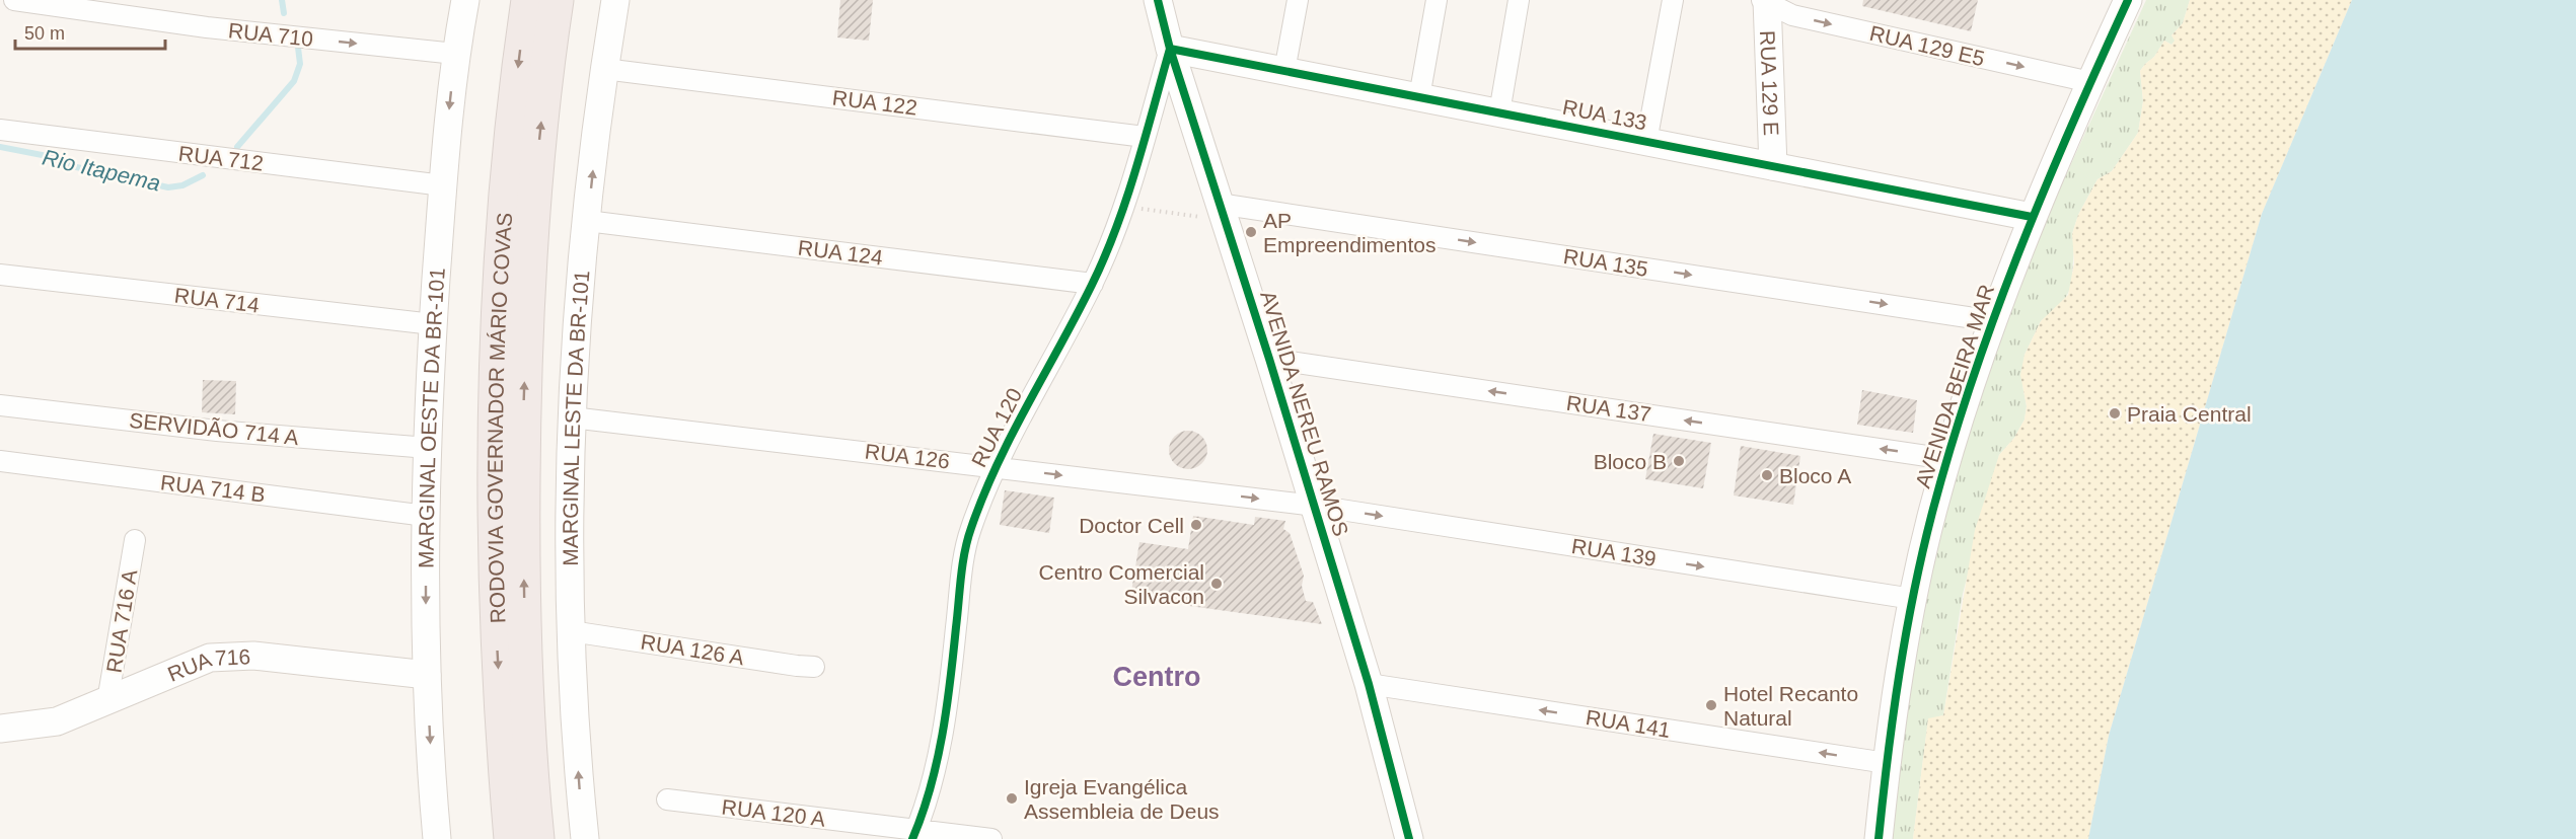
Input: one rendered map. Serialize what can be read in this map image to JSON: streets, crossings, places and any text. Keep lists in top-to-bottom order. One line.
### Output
{"streets":{"highway":["RODOVIA GOVERNADOR MÁRIO COVAS"],"main road":["RUA 129 E","RUA 133","AVENIDA BEIRA MAR","AVENIDA NEREU RAMOS","MARGINAL OESTE DA BR-101","MARGINAL LESTE DA BR-101","RUA 716"],"street":["RUA 710","RUA 129 E5","RUA 122","RUA 712","RUA 124","RUA 135","RUA 714","RUA 137","RUA 120","SERVIDÃO 714 A","RUA 126","RUA 714 B","RUA 139","RUA 716 A","RUA 126 A","RUA 141","RUA 120 A"]},"crossings":[["RUA 710","MARGINAL OESTE DA BR-101"],["RUA 129 E5","RUA 129 E"],["RUA 129 E5","AVENIDA BEIRA MAR"],["RUA 129 E","RUA 133"],["RUA 122","MARGINAL LESTE DA BR-101"],["RUA 122","RUA 120"],["RUA 133","AVENIDA BEIRA MAR"],["RUA 133","AVENIDA NEREU RAMOS"],["RUA 133","RUA 120"],["RUA 712","MARGINAL OESTE DA BR-101"],["RUA 124","MARGINAL LESTE DA BR-101"],["RUA 124","RUA 120"],["RUA 135","AVENIDA BEIRA MAR"],["RUA 135","AVENIDA NEREU RAMOS"],["RUA 714","MARGINAL OESTE DA BR-101"],["AVENIDA BEIRA MAR","RUA 137"],["AVENIDA BEIRA MAR","RUA 139"],["AVENIDA BEIRA MAR","RUA 141"],["RUA 137","AVENIDA NEREU RAMOS"],["AVENIDA NEREU RAMOS","RUA 120"],["AVENIDA NEREU RAMOS","RUA 126"],["AVENIDA NEREU RAMOS","RUA 139"],["AVENIDA NEREU RAMOS","RUA 141"],["MARGINAL OESTE DA BR-101","SERVIDÃO 714 A"],["MARGINAL OESTE DA BR-101","RUA 714 B"],["MARGINAL OESTE DA BR-101","RUA 716"],["MARGINAL LESTE DA BR-101","RUA 126"],["MARGINAL LESTE DA BR-101","RUA 126 A"],["RUA 120","RUA 126"],["RUA 120","RUA 120 A"],["RUA 126","RUA 139"],["RUA 716 A","RUA 716"]],"one_way":["RUA 710","RUA 129 E5","RUA 135","RUA 137","MARGINAL OESTE DA BR-101","MARGINAL LESTE DA BR-101","RUA 126","RUA 139","RUA 141"],"districts":["Centro"],"water":["Rio Itapema"],"places":["AP Empreendimentos","Praia Central","Bloco B","Bloco A","Doctor Cell","Centro Comercial Silvacon","Hotel Recanto Natural","Igreja Evangélica Assembleia de Deus"],"scale_bar":"50 m"}
